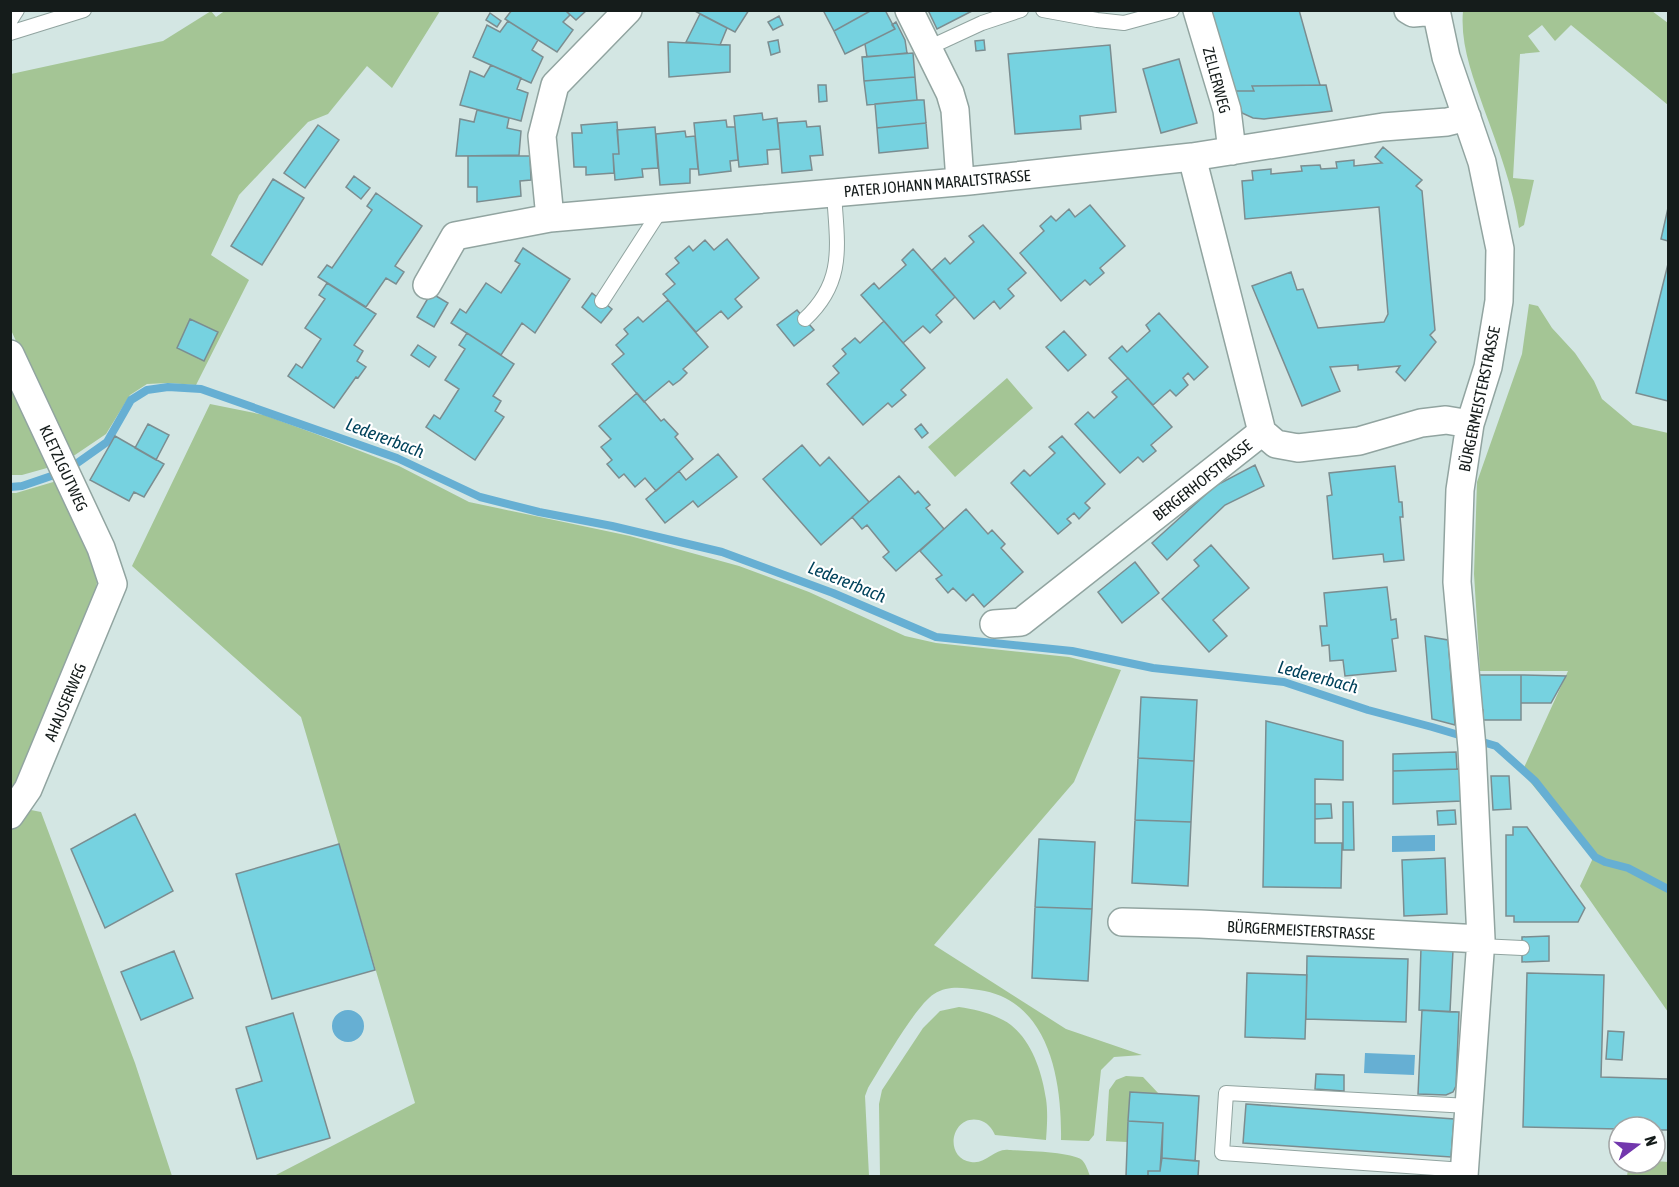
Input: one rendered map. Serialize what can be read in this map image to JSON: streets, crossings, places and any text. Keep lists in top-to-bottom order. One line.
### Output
{"streets":{"street":["ZELLERWEG","PATER JOHANN MARALTSTRASSE","BÜRGERMEISTERSTRASSE","KLETZLGUTWEG","BERGERHOFSTRASSE","AHAUSERWEG"]},"crossings":[["ZELLERWEG","PATER JOHANN MARALTSTRASSE"],["PATER JOHANN MARALTSTRASSE","BÜRGERMEISTERSTRASSE"],["BÜRGERMEISTERSTRASSE","BERGERHOFSTRASSE"],["KLETZLGUTWEG","AHAUSERWEG"]],"water":["Ledererbach"],"north":"right"}
